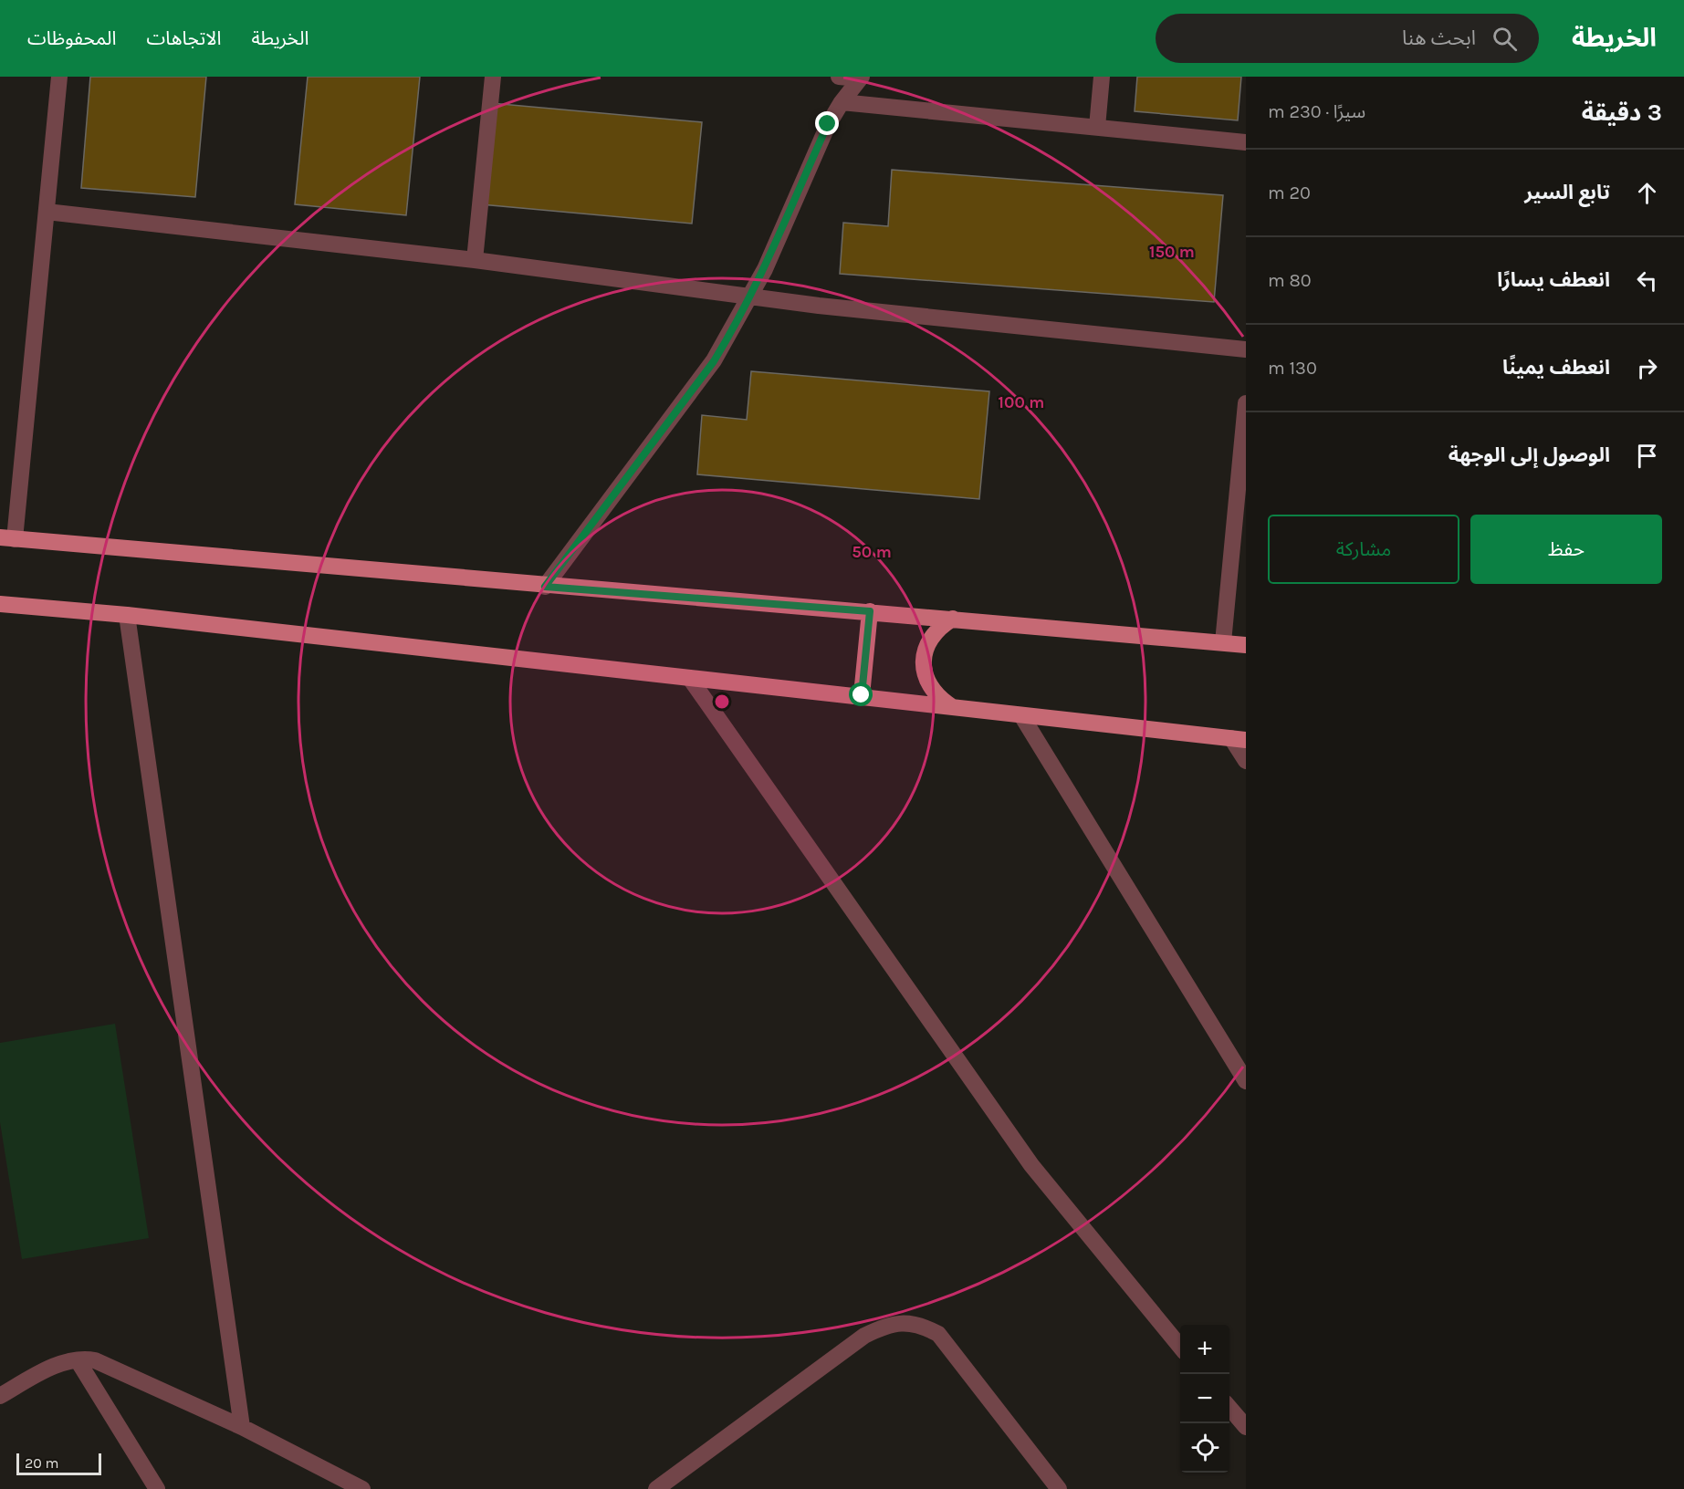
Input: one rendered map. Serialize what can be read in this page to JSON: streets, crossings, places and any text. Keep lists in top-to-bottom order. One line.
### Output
{"scale_bar":"20 m","page":{"header":"الخريطة","search":"ابحث هنا","nav":["الخريطة","الاتجاهات","المحفوظات"],"heading":["3 دقيقة","سيرًا · 230 m"],"list":[["تابع السير","20 m"],["انعطف يسارًا","80 m"],["انعطف يمينًا","130 m"],"الوصول إلى الوجهة"],"buttons":["حفظ","مشاركة"],"map_buttons":["+","−"],"scale":"20 m"},"rings":["150 m","100 m","50 m"]}
